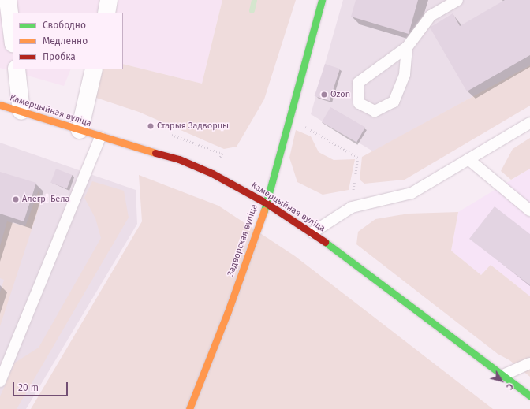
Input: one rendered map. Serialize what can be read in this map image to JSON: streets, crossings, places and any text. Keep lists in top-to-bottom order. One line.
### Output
{"streets":{"main road":["Камерцыйная вуліца","Задворская вуліца"]},"crossings":[["Камерцыйная вуліца","Задворская вуліца"]],"places":["Ozon","Старыя Задворцы","Алегрі Бела"],"legend":["Свободно","Медленно","Пробка"],"scale_bar":"20 m","north":"bottom right"}
